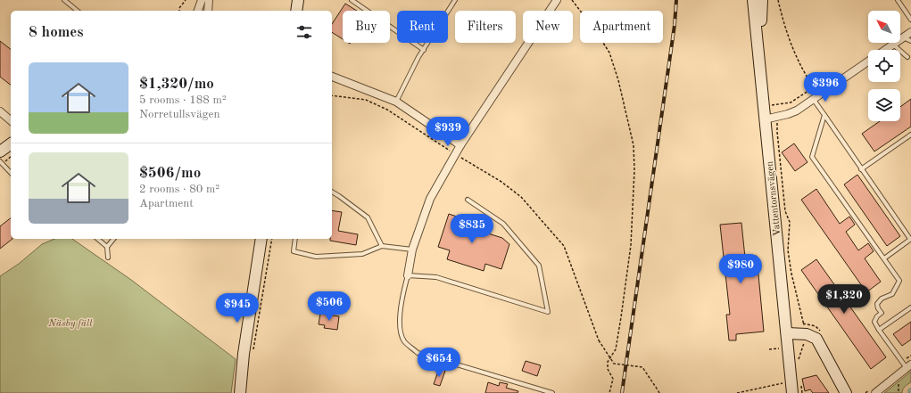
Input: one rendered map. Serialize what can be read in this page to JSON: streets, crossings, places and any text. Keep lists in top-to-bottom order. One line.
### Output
{"streets":{"street":["Vattentornsvägen"]},"parks":["Näsby fält"],"north":"top left","page":{"chip":["Buy","Rent","Filters","New","Apartment"],"heading":"8 homes","list":[{"name":"$1,320/mo","note":"5 rooms · 188 m² · Norretullsvägen"},{"name":"$506/mo","note":"2 rooms · 80 m² · Apartment"}],"price":["$396","$939","$835","$980","$1,320","$506","$945","$654"]}}
